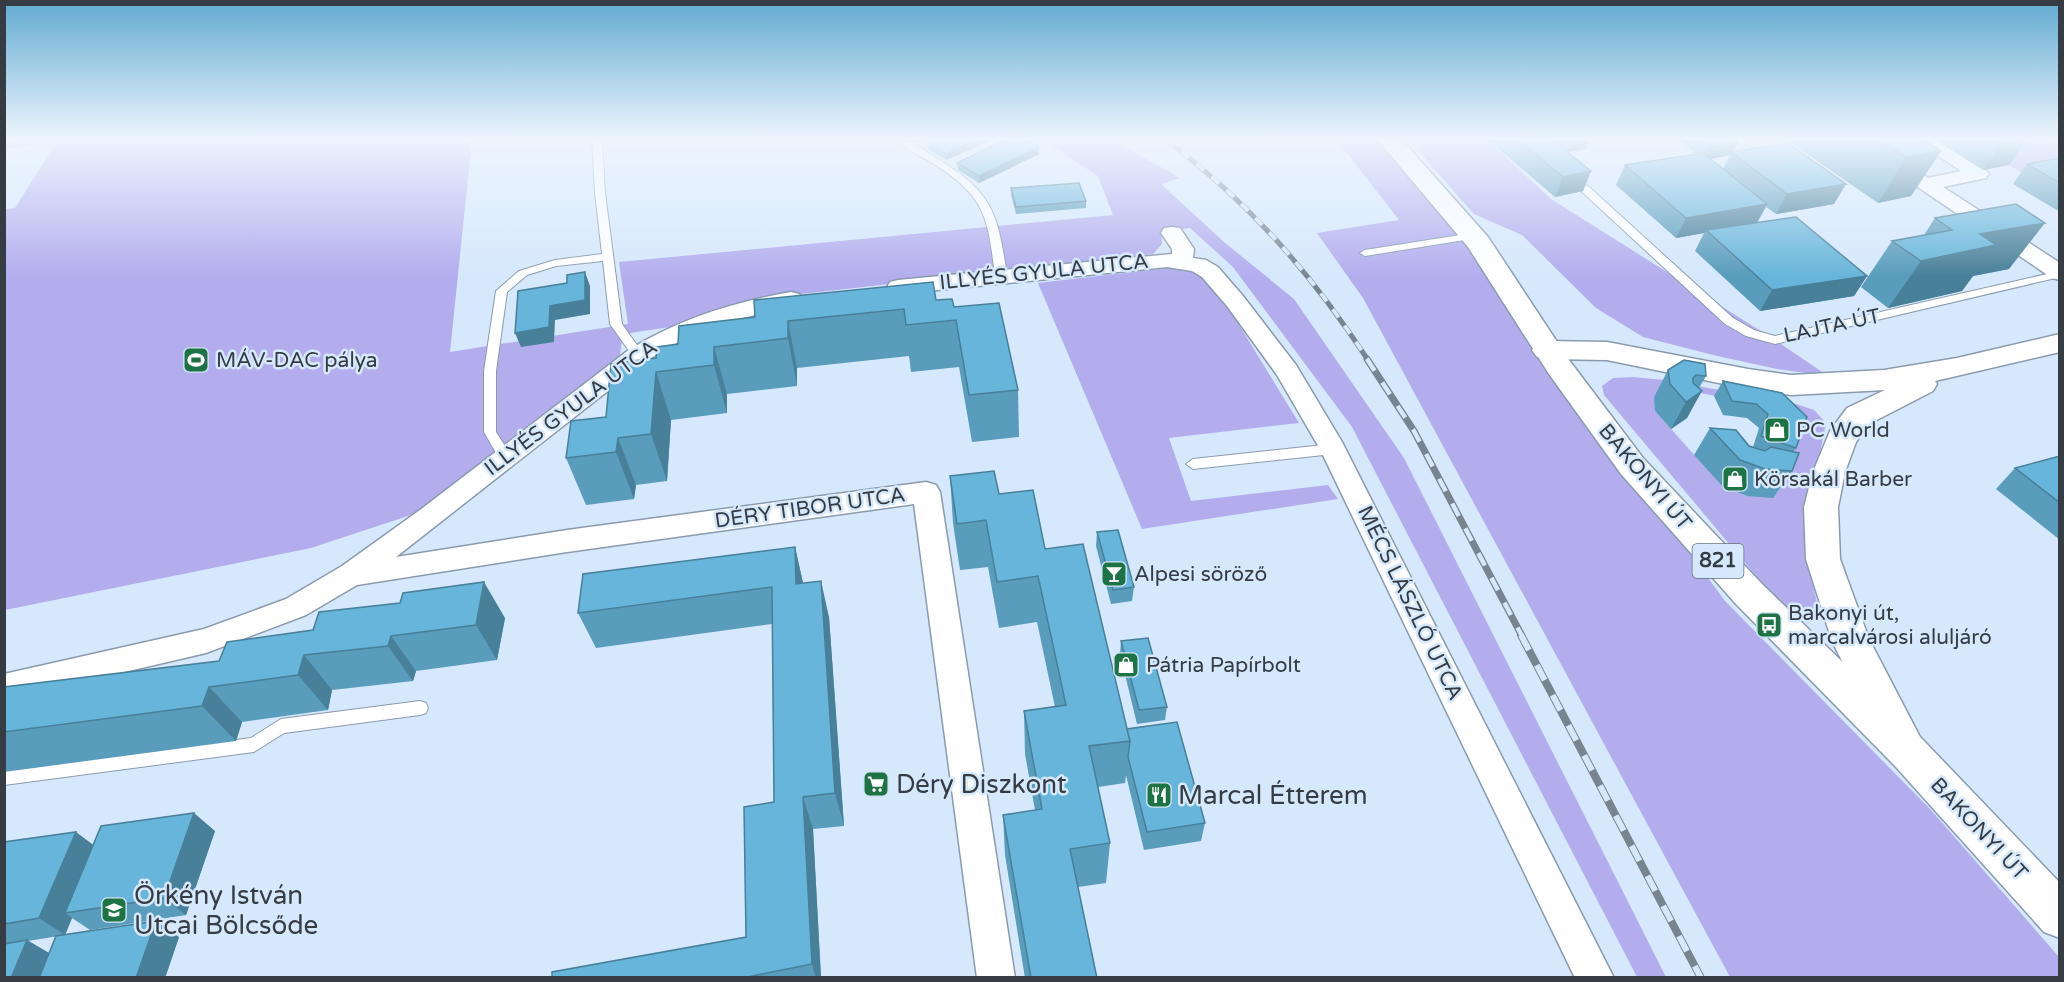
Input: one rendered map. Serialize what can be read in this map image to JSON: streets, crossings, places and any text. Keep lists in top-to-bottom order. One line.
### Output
{"streets":{"street":["ILLYÉS GYULA UTCA","BAKONYI ÚT","DÉRY TIBOR UTCA","821","MÉCS LÁSZLÓ UTCA"],"lane":["LAJTA ÚT"]},"crossings":[["ILLYÉS GYULA UTCA","DÉRY TIBOR UTCA"],["ILLYÉS GYULA UTCA","MÉCS LÁSZLÓ UTCA"]],"places":{"sports":["MÁV-DAC pálya"],"shop":["PC World","Körsakál Barber","Pátria Papírbolt"],"bar":["Alpesi söröző"],"bus stop":["Bakonyi út, marcalvárosi aluljáró"],"supermarket":["Déry Diszkont"],"restaurant":["Marcal Étterem"],"school or university":["Örkény István Utcai Bölcsőde"]}}
